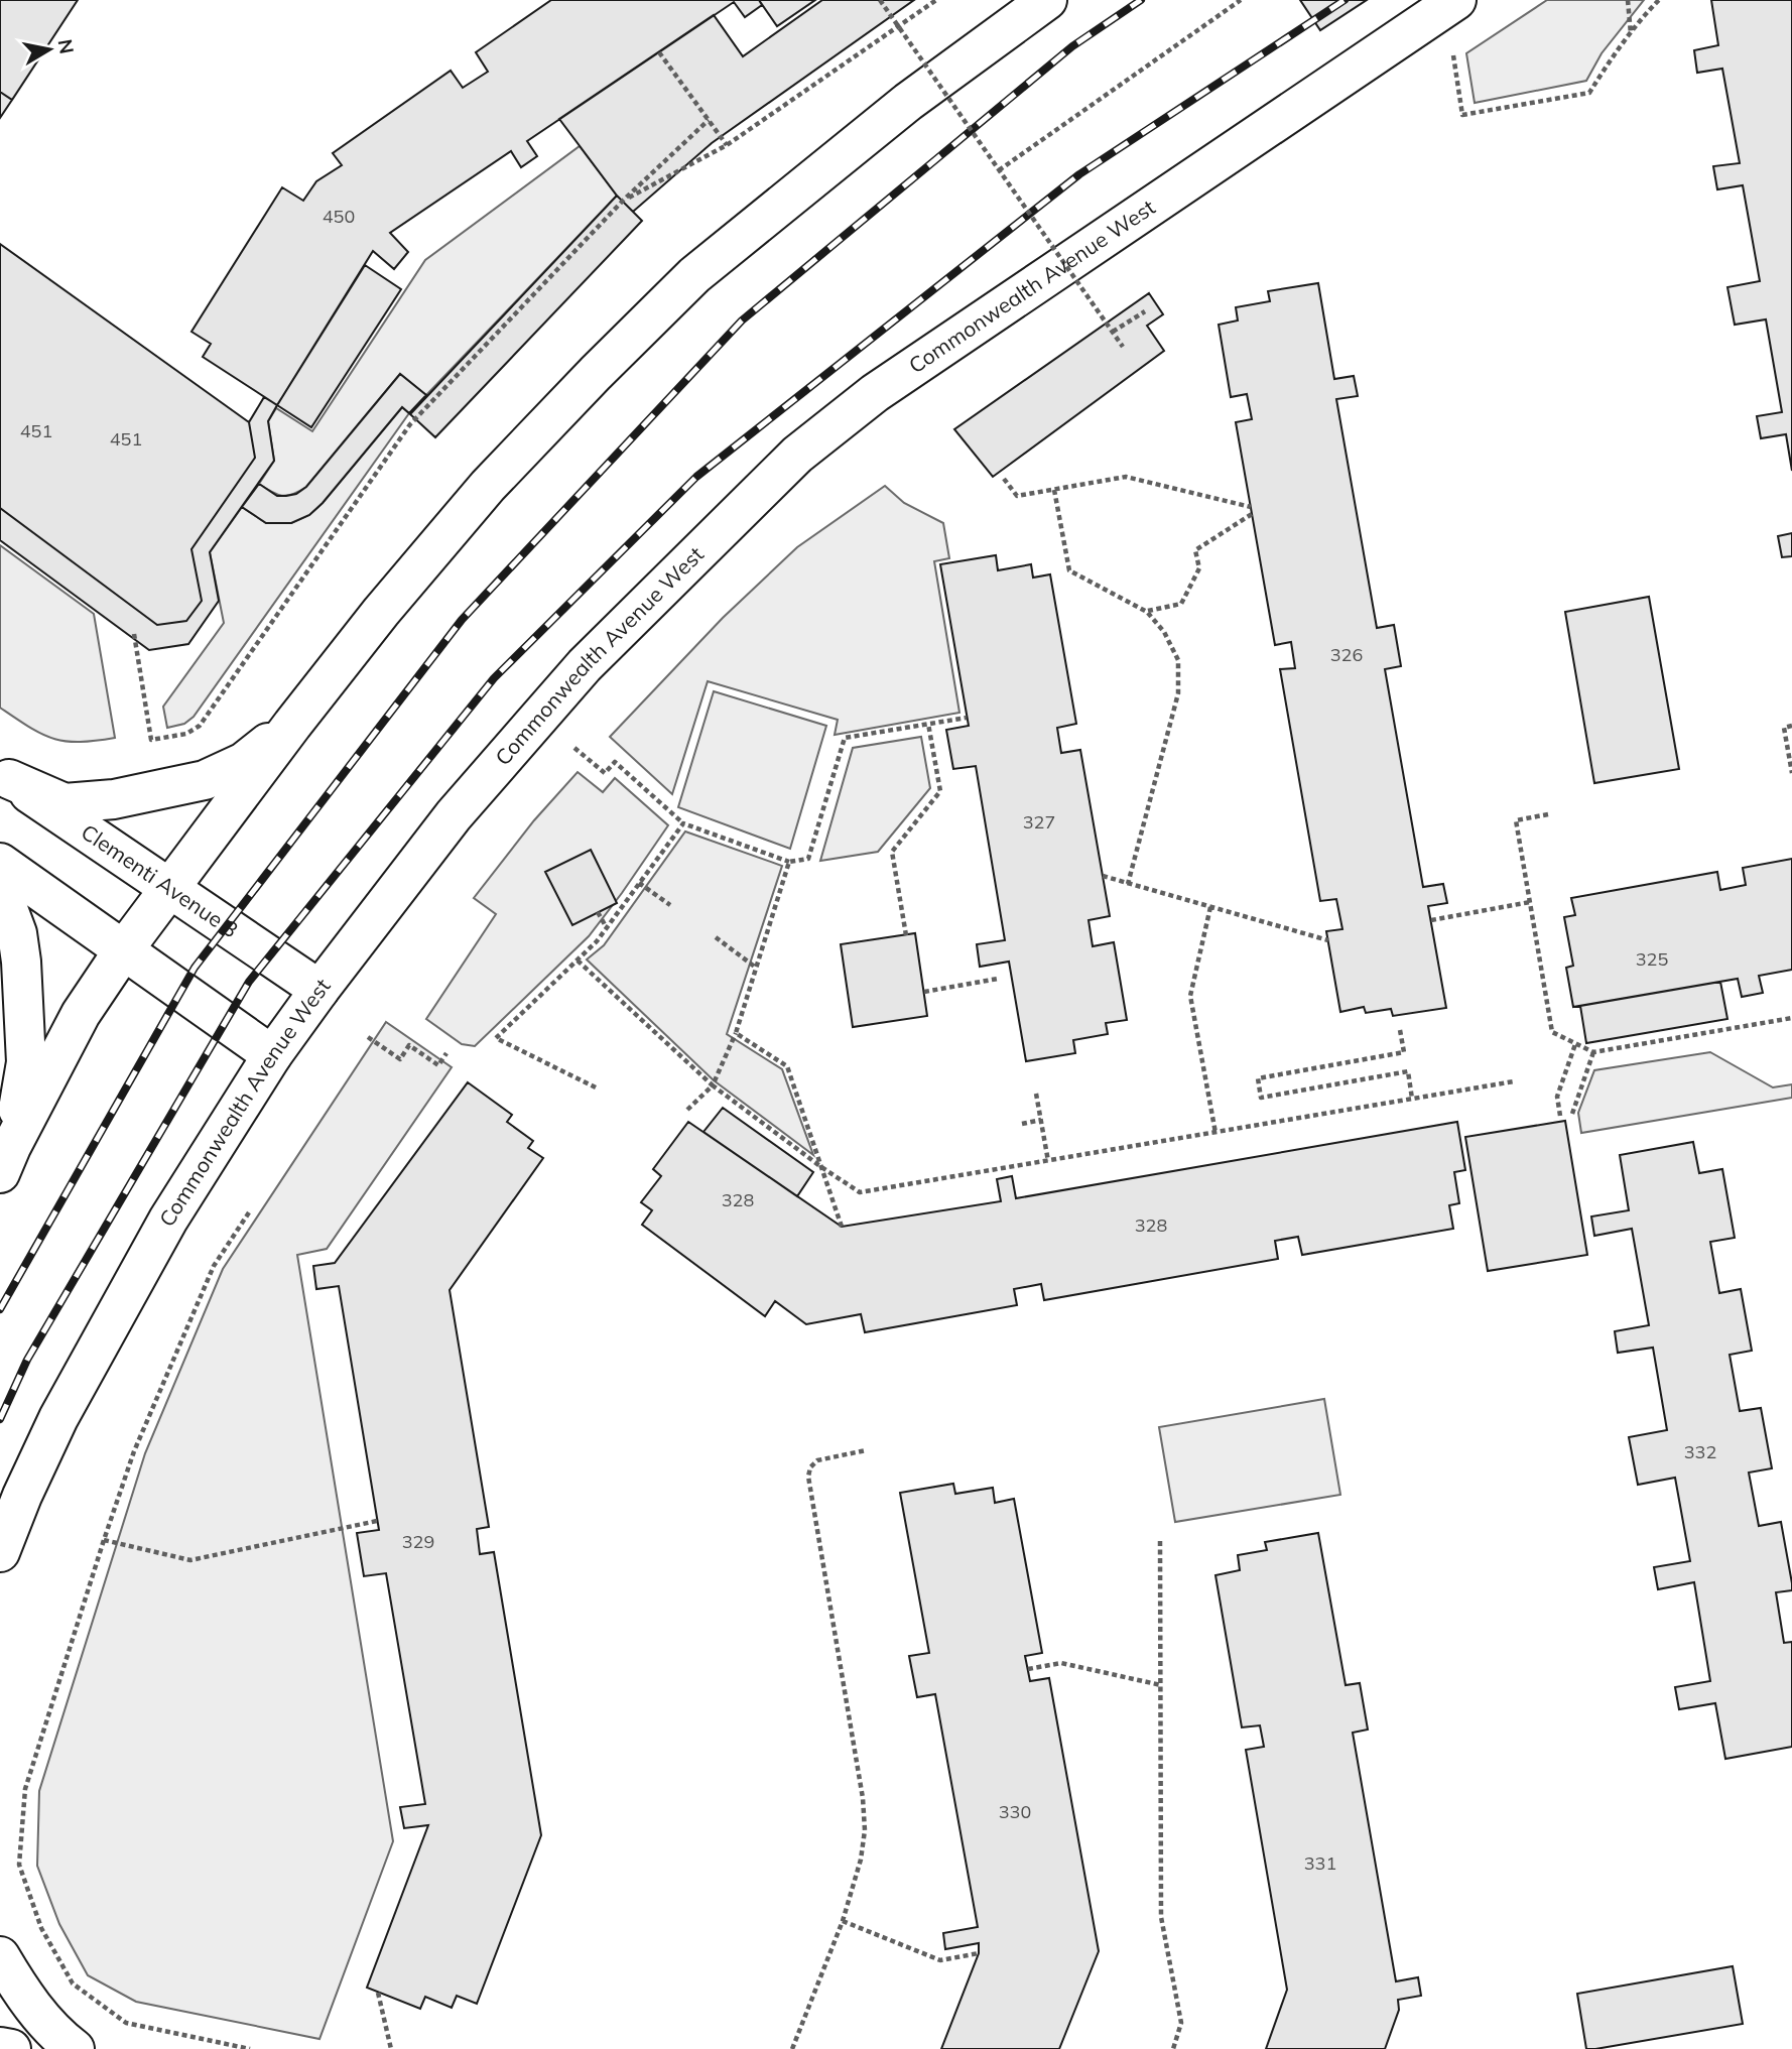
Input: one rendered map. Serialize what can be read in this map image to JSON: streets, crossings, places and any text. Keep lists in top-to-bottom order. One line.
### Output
{"streets":{"main road":["Commonwealth Avenue West","Clementi Avenue 3"]},"crossings":[["Commonwealth Avenue West","Clementi Avenue 3"]],"house_numbers":["450","451","451","326","327","325","328","328","332","329","330","331"],"north":"right"}
